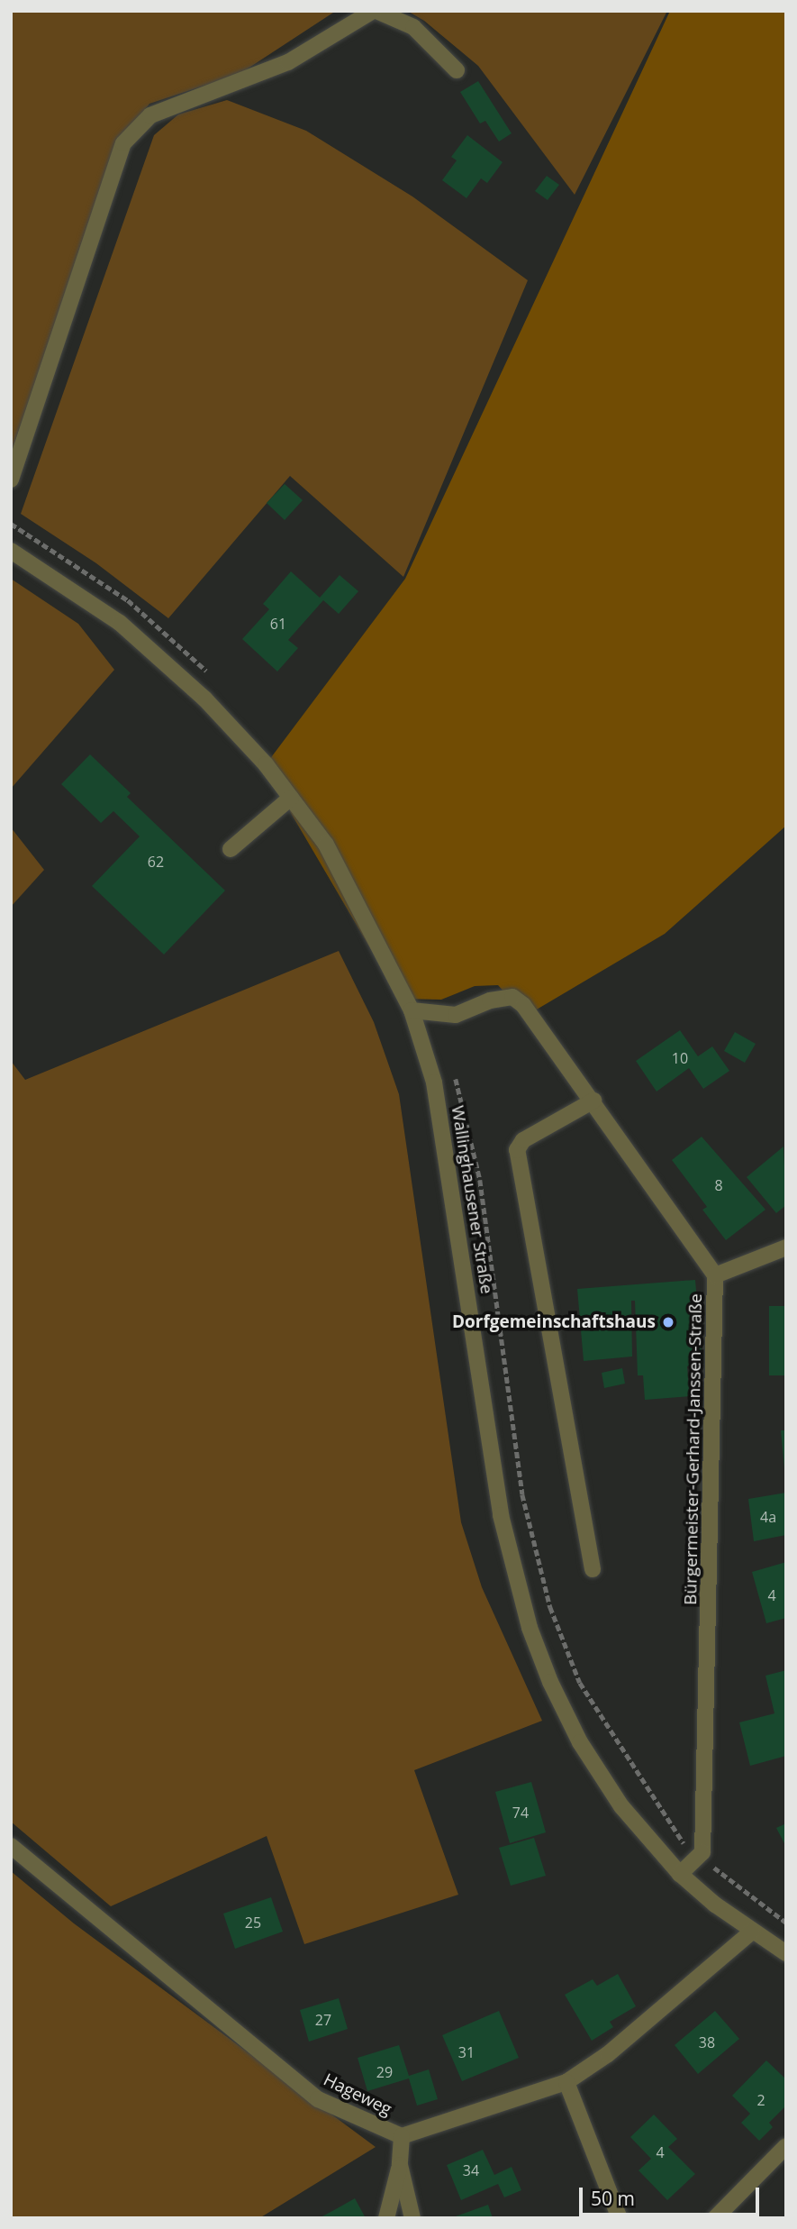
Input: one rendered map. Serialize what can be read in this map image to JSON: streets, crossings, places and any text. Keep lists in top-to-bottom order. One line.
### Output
{"streets":{"street":["Wallinghausener Straße","Bürgermeister-Gerhard-Janssen-Straße","Hageweg"]},"crossings":[["Wallinghausener Straße","Bürgermeister-Gerhard-Janssen-Straße"],["Wallinghausener Straße","Hageweg"]],"places":["Dorfgemeinschaftshaus"],"house_numbers":["61","62","10","8","4a","4","74","25","27","38","31","29","2","4","34"],"scale_bar":"50 m"}
